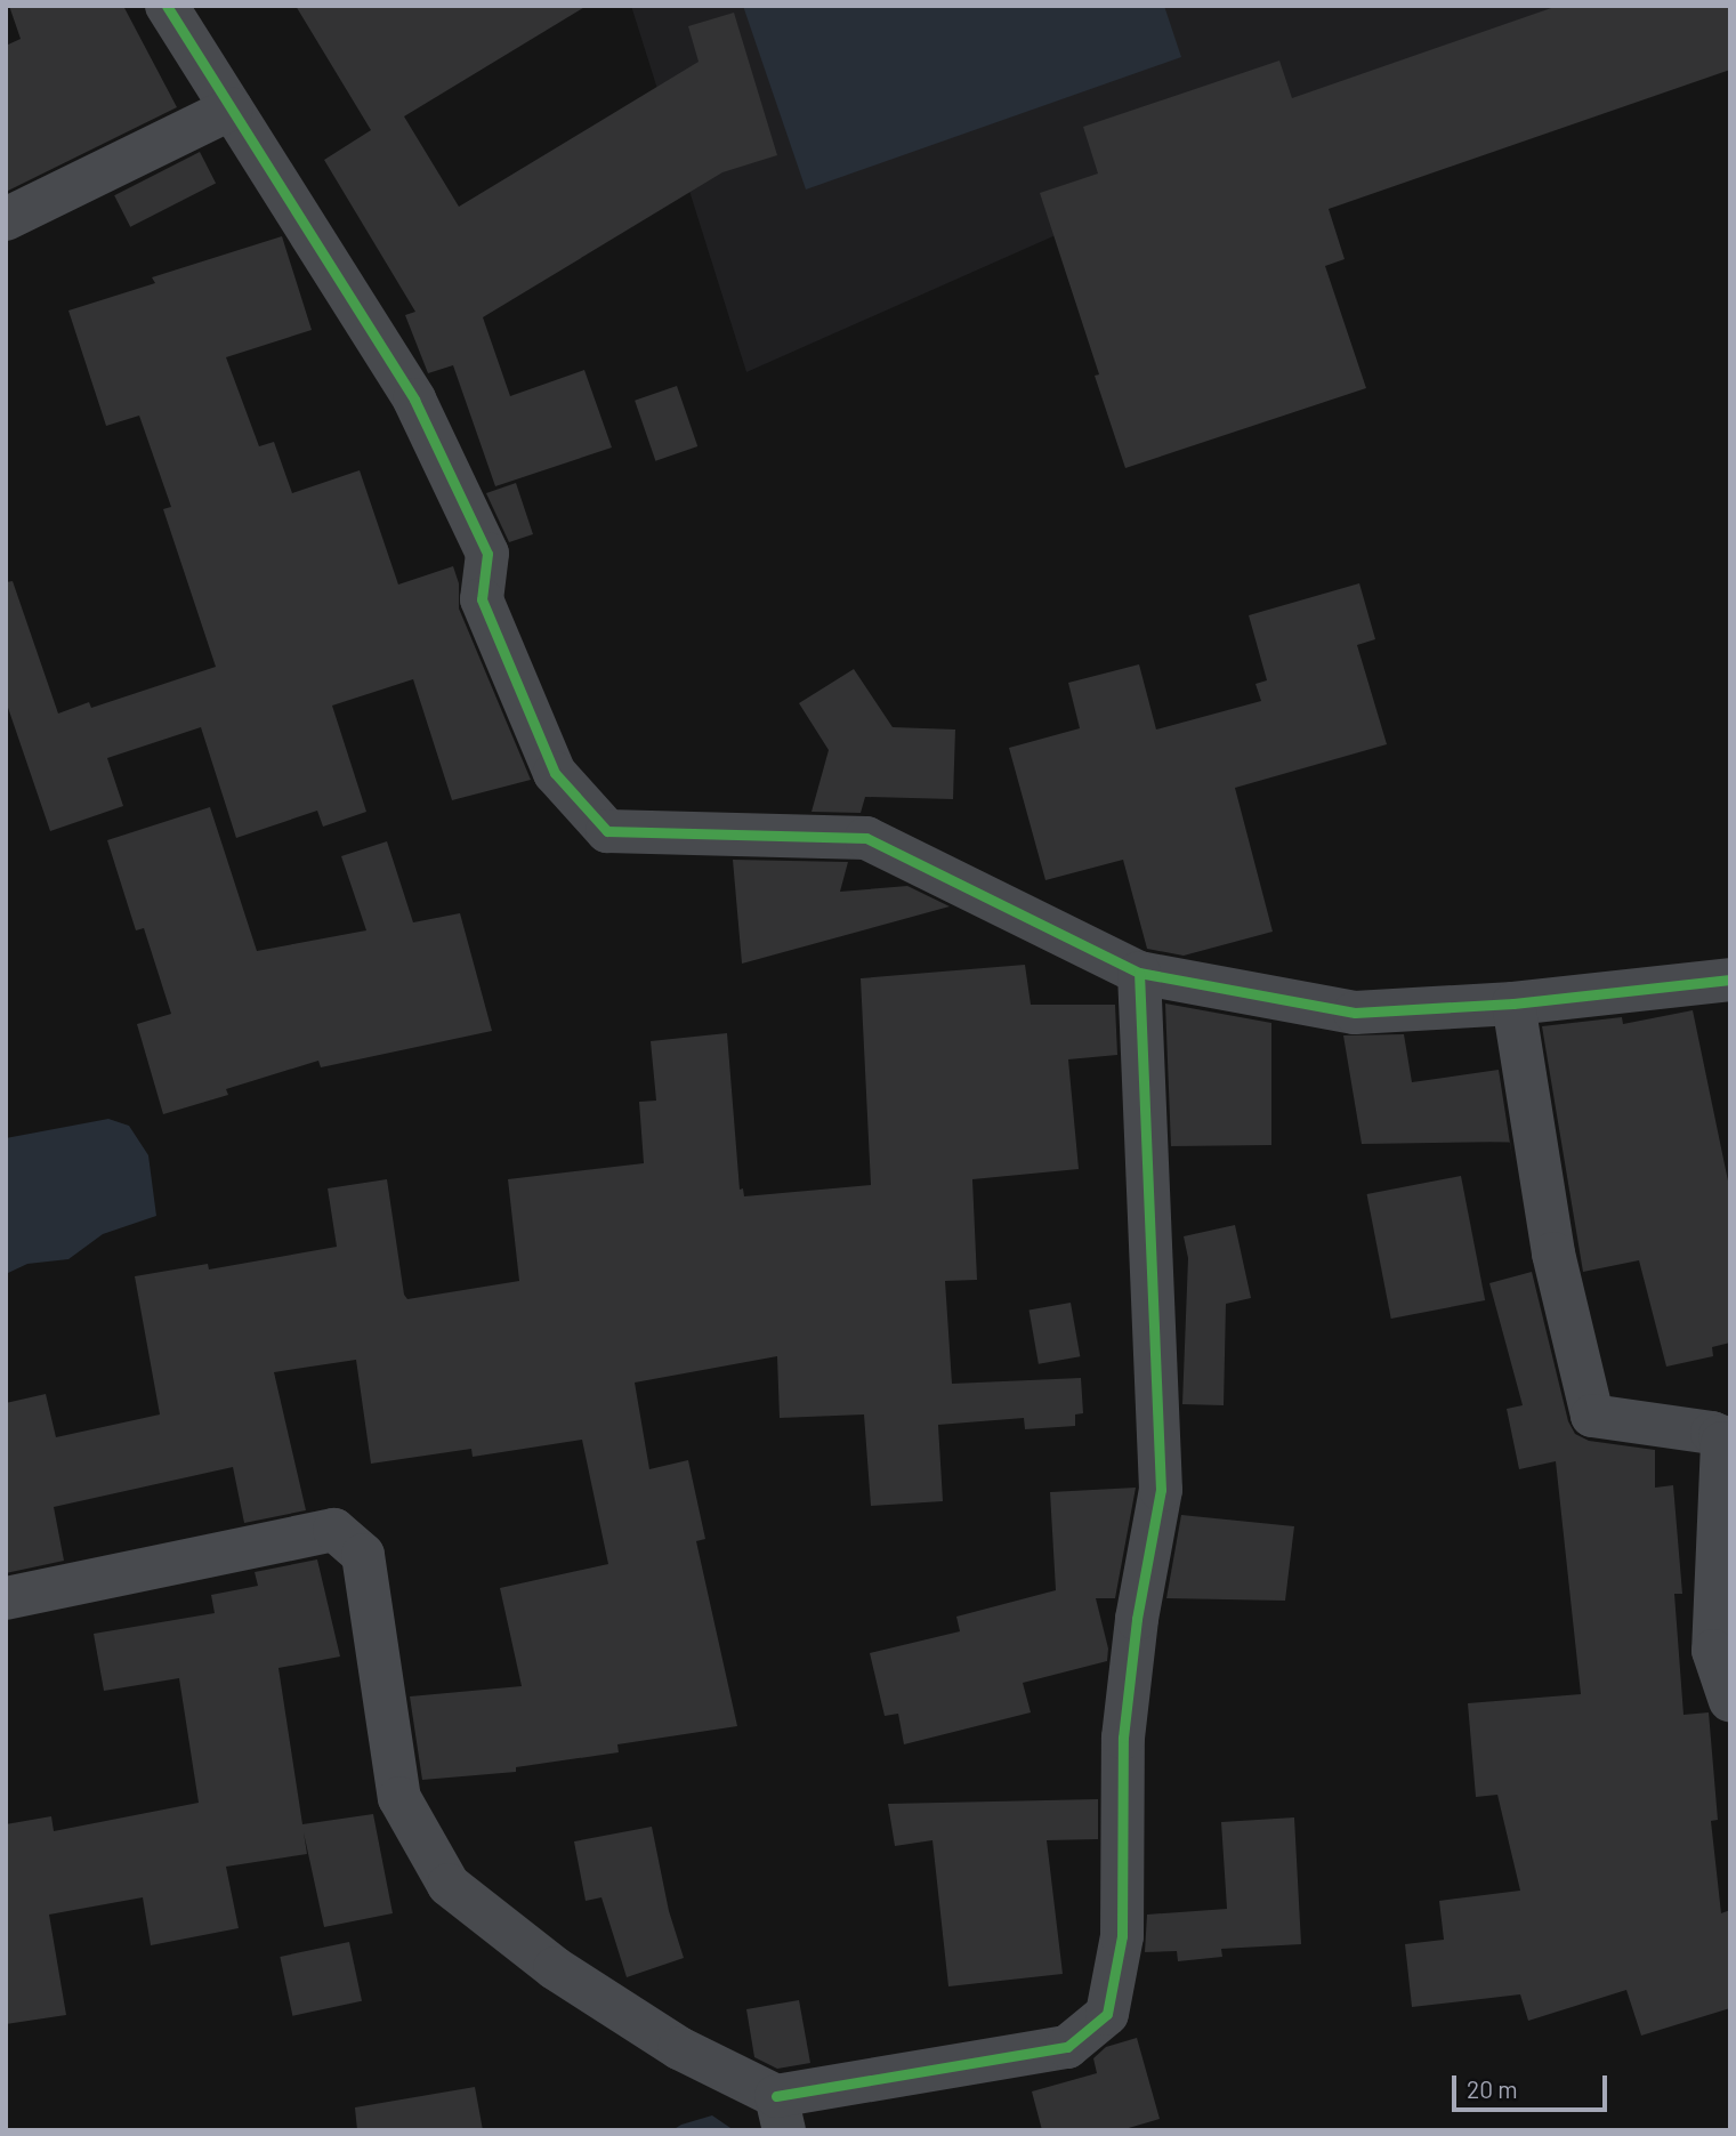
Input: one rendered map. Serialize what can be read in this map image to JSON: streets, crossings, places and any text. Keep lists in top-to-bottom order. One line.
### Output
{"scale_bar":"20 m"}
